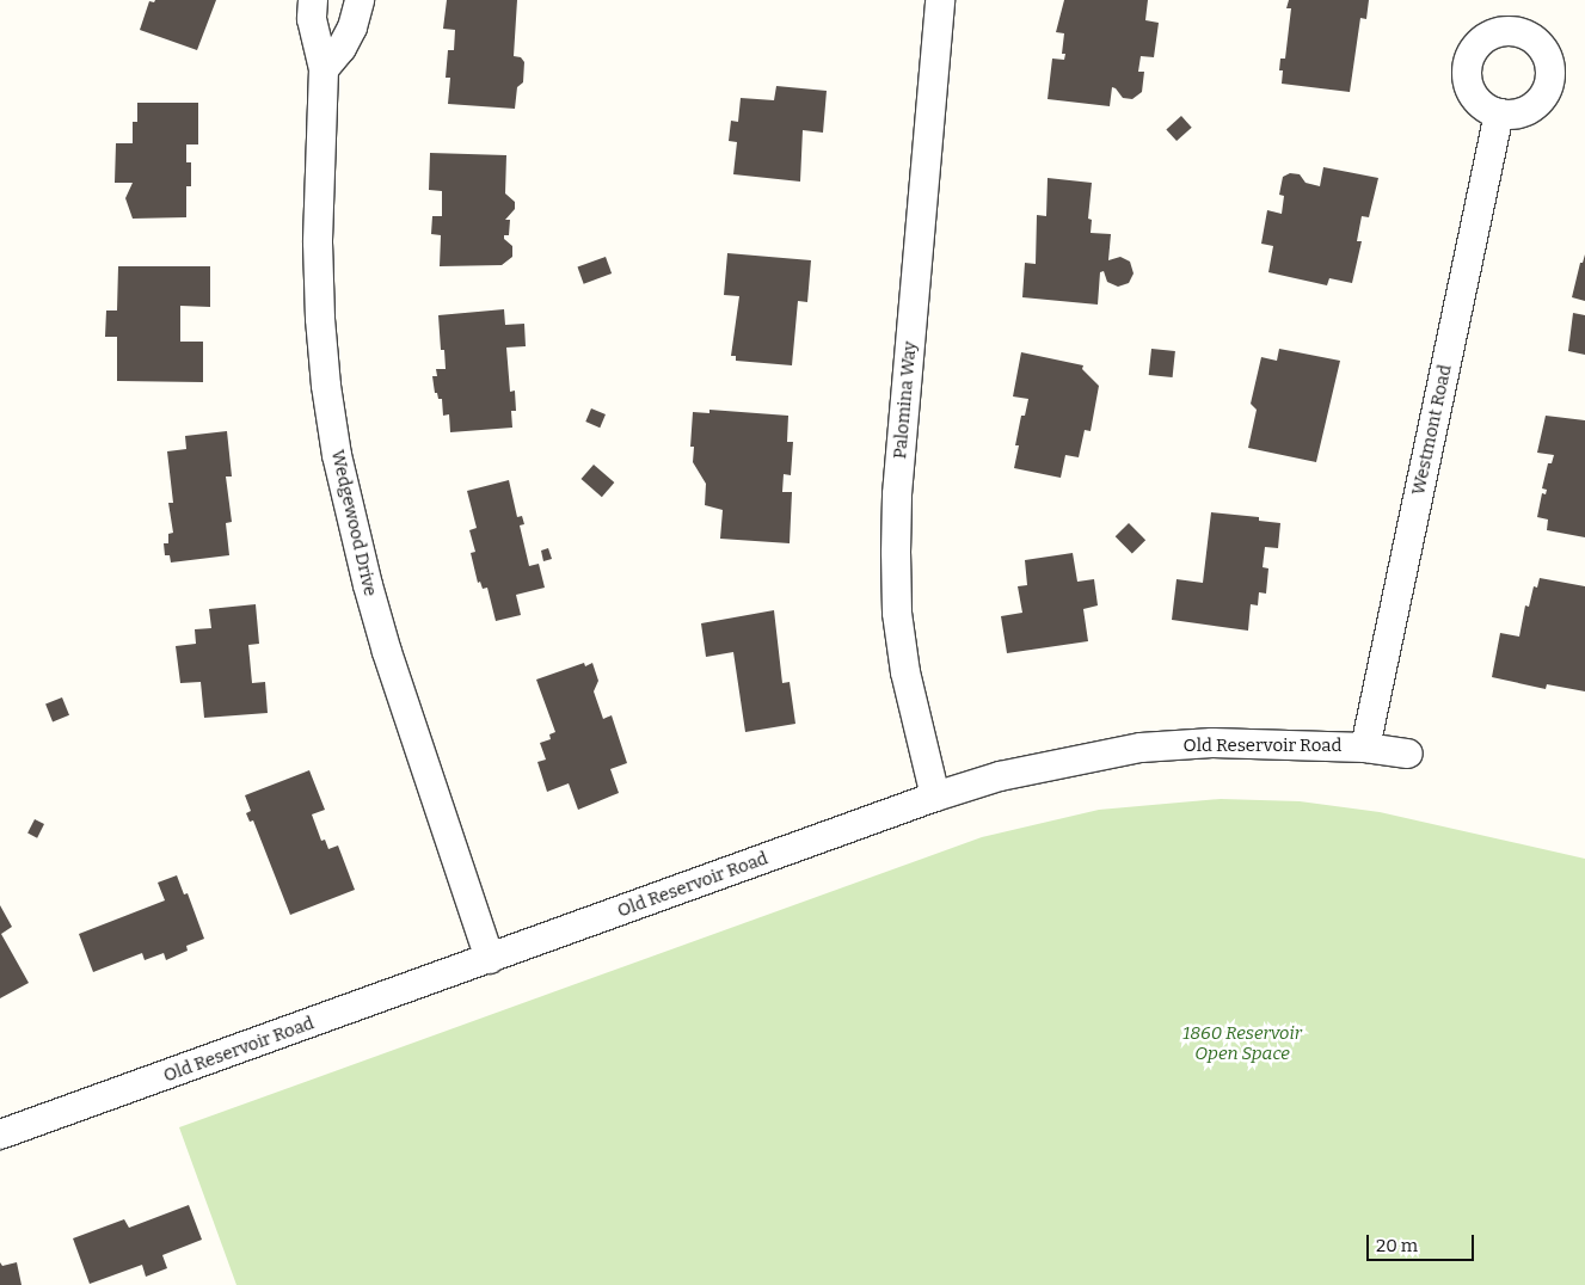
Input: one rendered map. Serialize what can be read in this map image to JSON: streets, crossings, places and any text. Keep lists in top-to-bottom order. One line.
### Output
{"streets":{"street":["Palomina Way","Westmont Road","Wedgewood Drive","Old Reservoir Road"]},"crossings":[["Palomina Way","Old Reservoir Road"],["Westmont Road","Old Reservoir Road"],["Wedgewood Drive","Old Reservoir Road"]],"parks":["1860 Reservoir Open Space"],"scale_bar":"20 m"}
